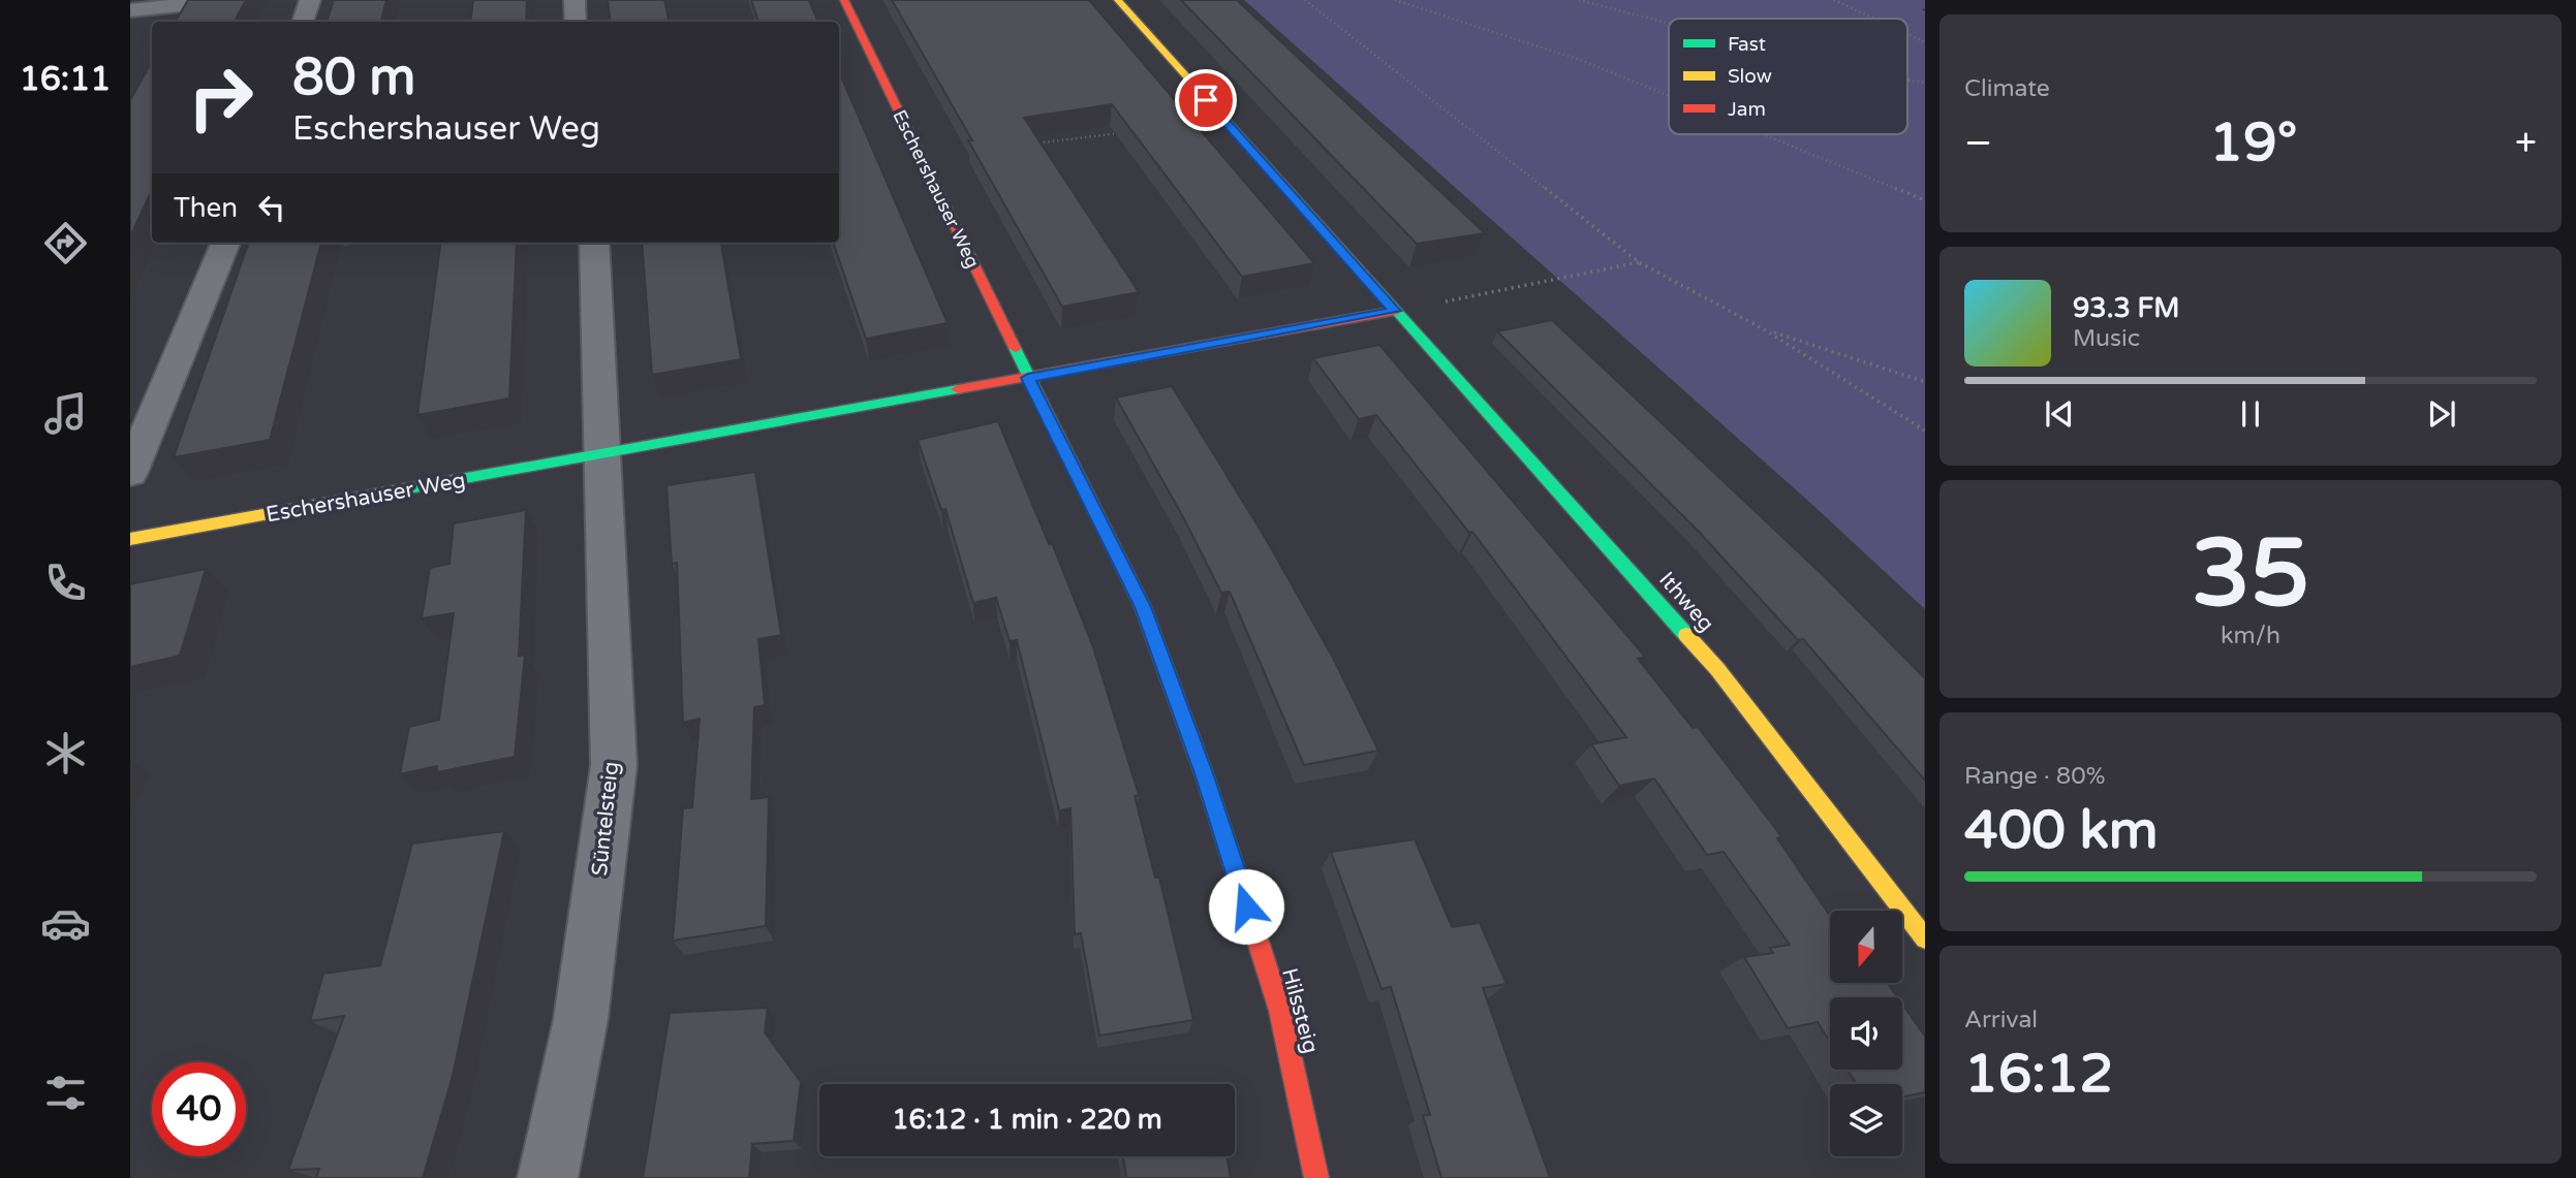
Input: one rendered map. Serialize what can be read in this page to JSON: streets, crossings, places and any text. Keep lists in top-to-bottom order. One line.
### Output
{"streets":{"street":["Eschershauser Weg","Ithweg","Süntelsteig","Hilssteig"]},"crossings":[["Eschershauser Weg","Ithweg"],["Eschershauser Weg","Süntelsteig"],["Eschershauser Weg","Hilssteig"]],"legend":["Fast","Slow","Jam"],"north":"bottom","page":{"tabs":"16:11","tile":["Climate",["35","km/h"],["Range · 80%","400 km"],["Arrival","16:12"]],"turn":["80 m","Eschershauser Weg"],"heat":["−","19°","+"],"then":"Then","song":["93.3 FM","Music"],"limit":"40","trip":"16:12 · 1 min · 220 m"}}
